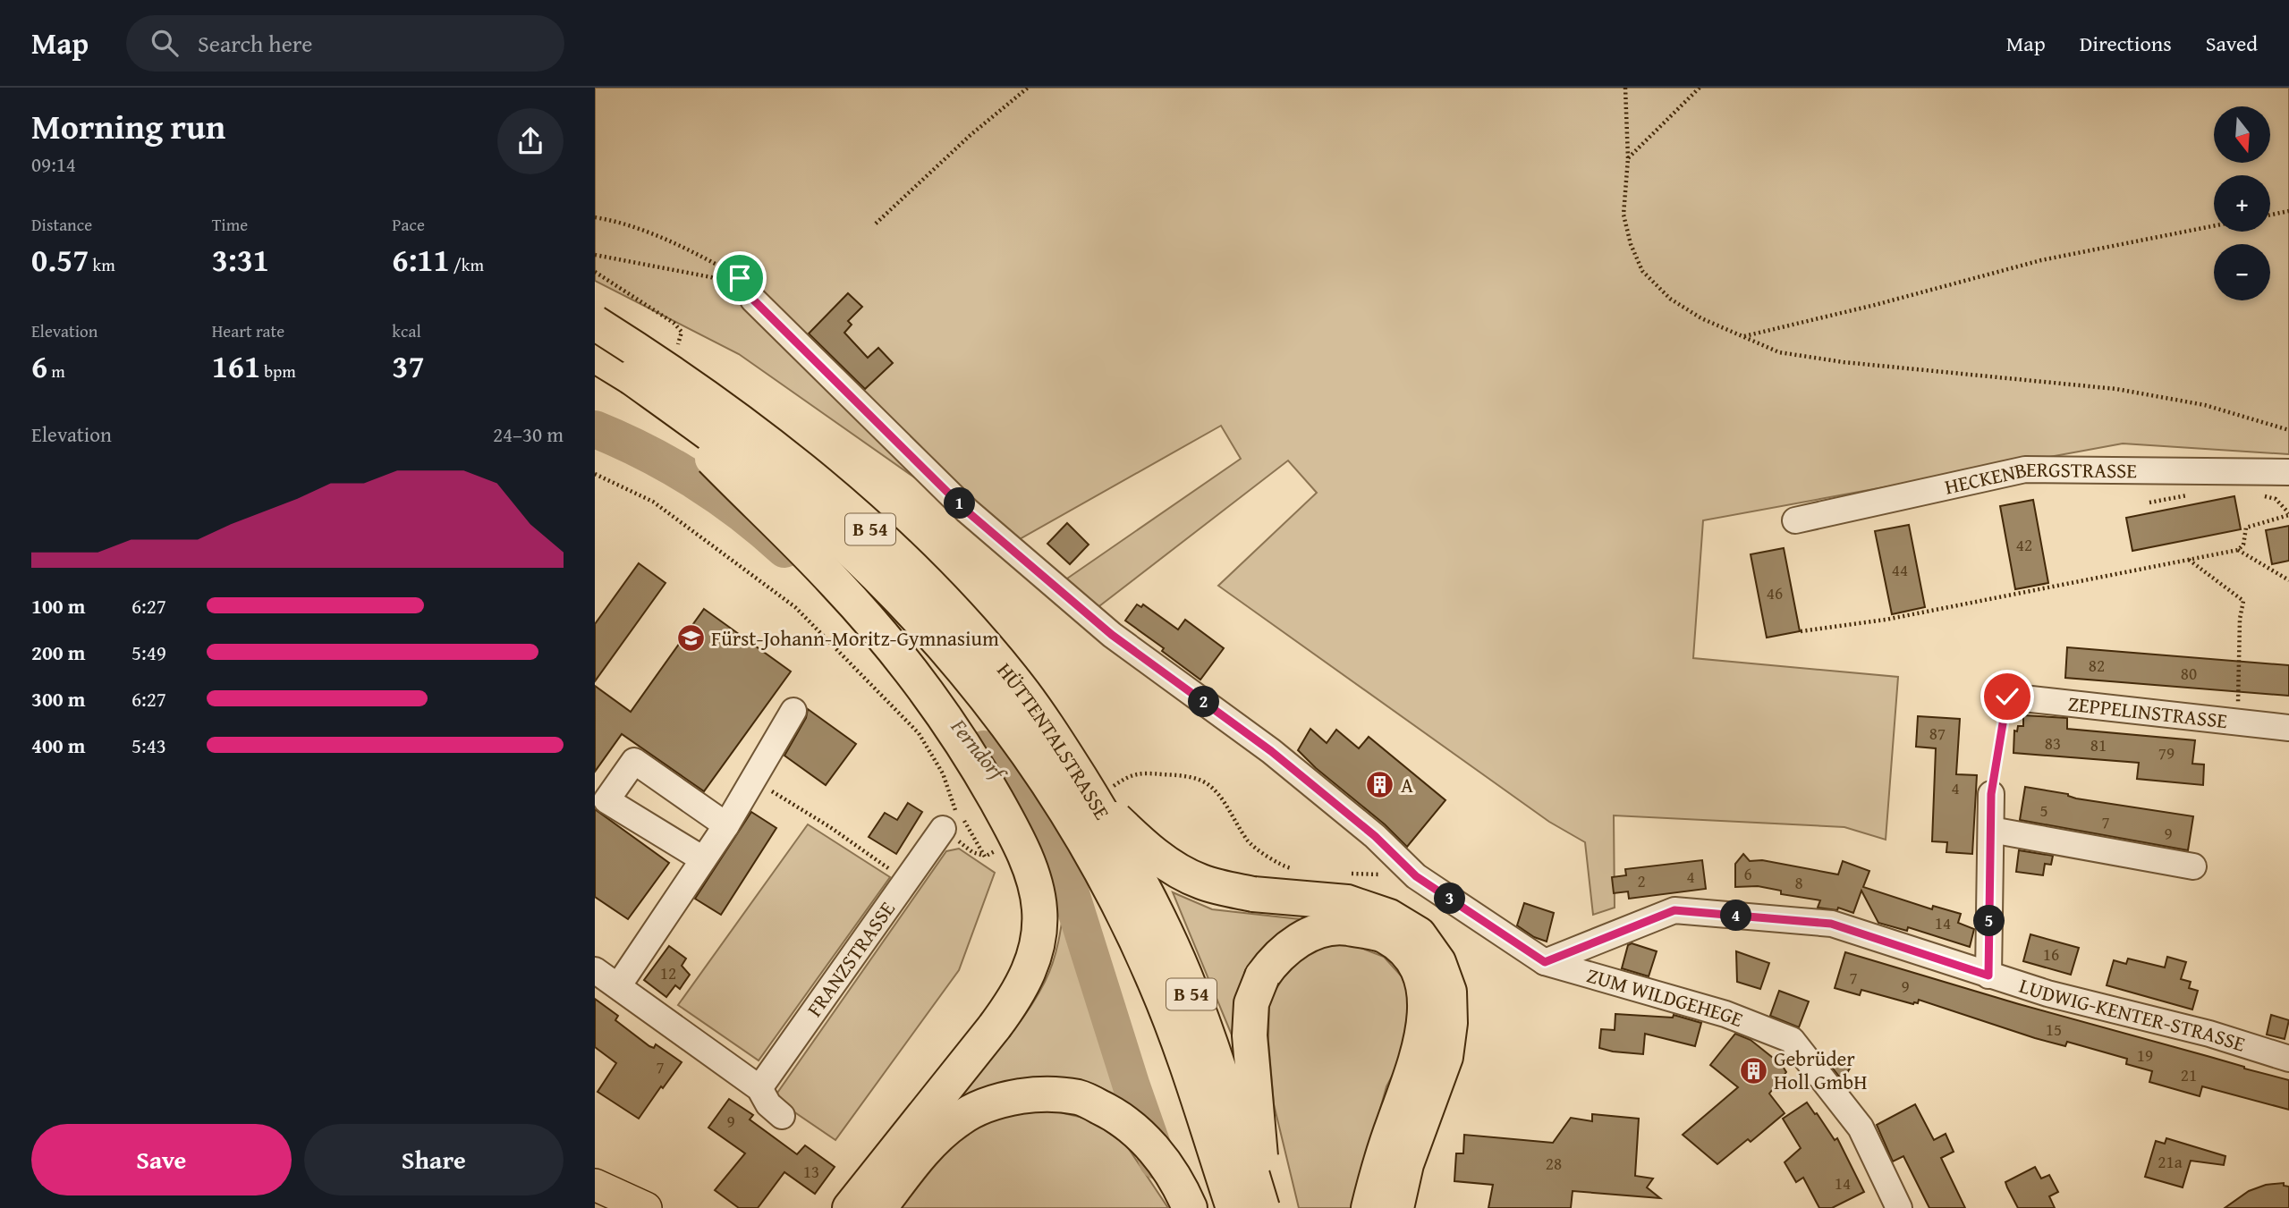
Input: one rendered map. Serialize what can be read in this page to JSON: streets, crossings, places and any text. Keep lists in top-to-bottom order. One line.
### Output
{"streets":{"highway":["B 54","HÜTTENTALSTRASSE"],"street":["HECKENBERGSTRASSE","ZEPPELINSTRASSE","FRANZSTRASSE","ZUM WILDGEHEGE","LUDWIG-KENTER-STRASSE"]},"crossings":[["ZUM WILDGEHEGE","LUDWIG-KENTER-STRASSE"]],"water":["Ferndorf"],"places":{"school or university":["Fürst-Johann-Moritz-Gymnasium"],"building":["A","Gebrüder Holl GmbH"]},"house_numbers":["42","44","46","82","80","87","83","81","79","4","5","7","9","6","4","2","8","14","16","12","7","9","15","19","7","21","9","21a","28","13","14"],"north":"bottom","page":{"header":"Map","search":"Search here","nav":["Map","Directions","Saved"],"heading":["Morning run","09:14"],"map_buttons":["+","−"],"stats":[["Distance","0.57 km"],["Time","3:31"],["Pace","6:11 /km"],["Elevation","6 m"],["Heart rate","161 bpm"],["kcal","37"]],"chart":["Elevation","24–30 m"],"pins":["1","2","3","4","5"],"list":[{"name":"100 m","note":"6:27"},{"name":"200 m","note":"5:49"},{"name":"300 m","note":"6:27"},{"name":"400 m","note":"5:43"}],"buttons":["Save","Share"]}}
